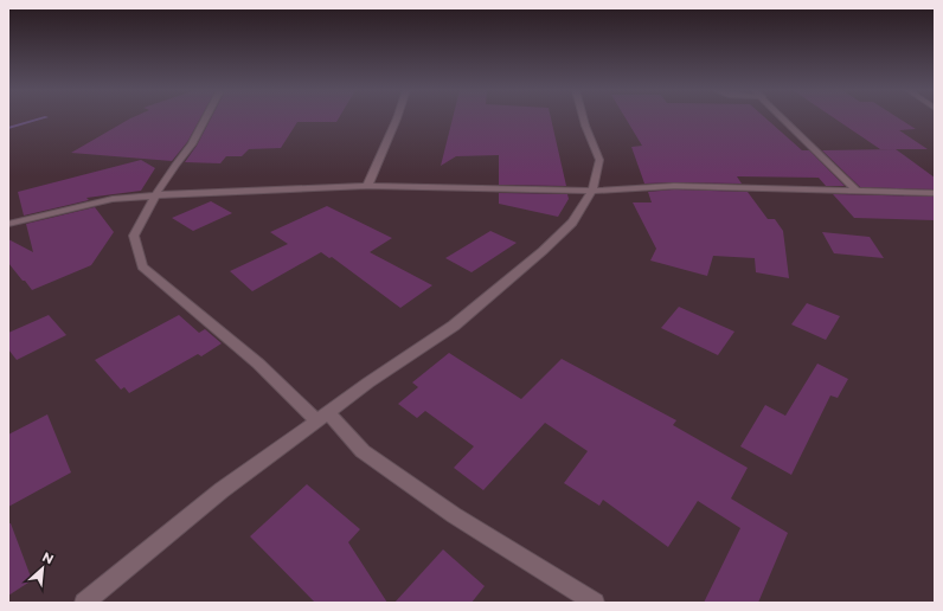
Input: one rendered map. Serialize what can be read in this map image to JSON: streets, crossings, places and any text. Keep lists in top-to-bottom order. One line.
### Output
{"north":"top right"}
